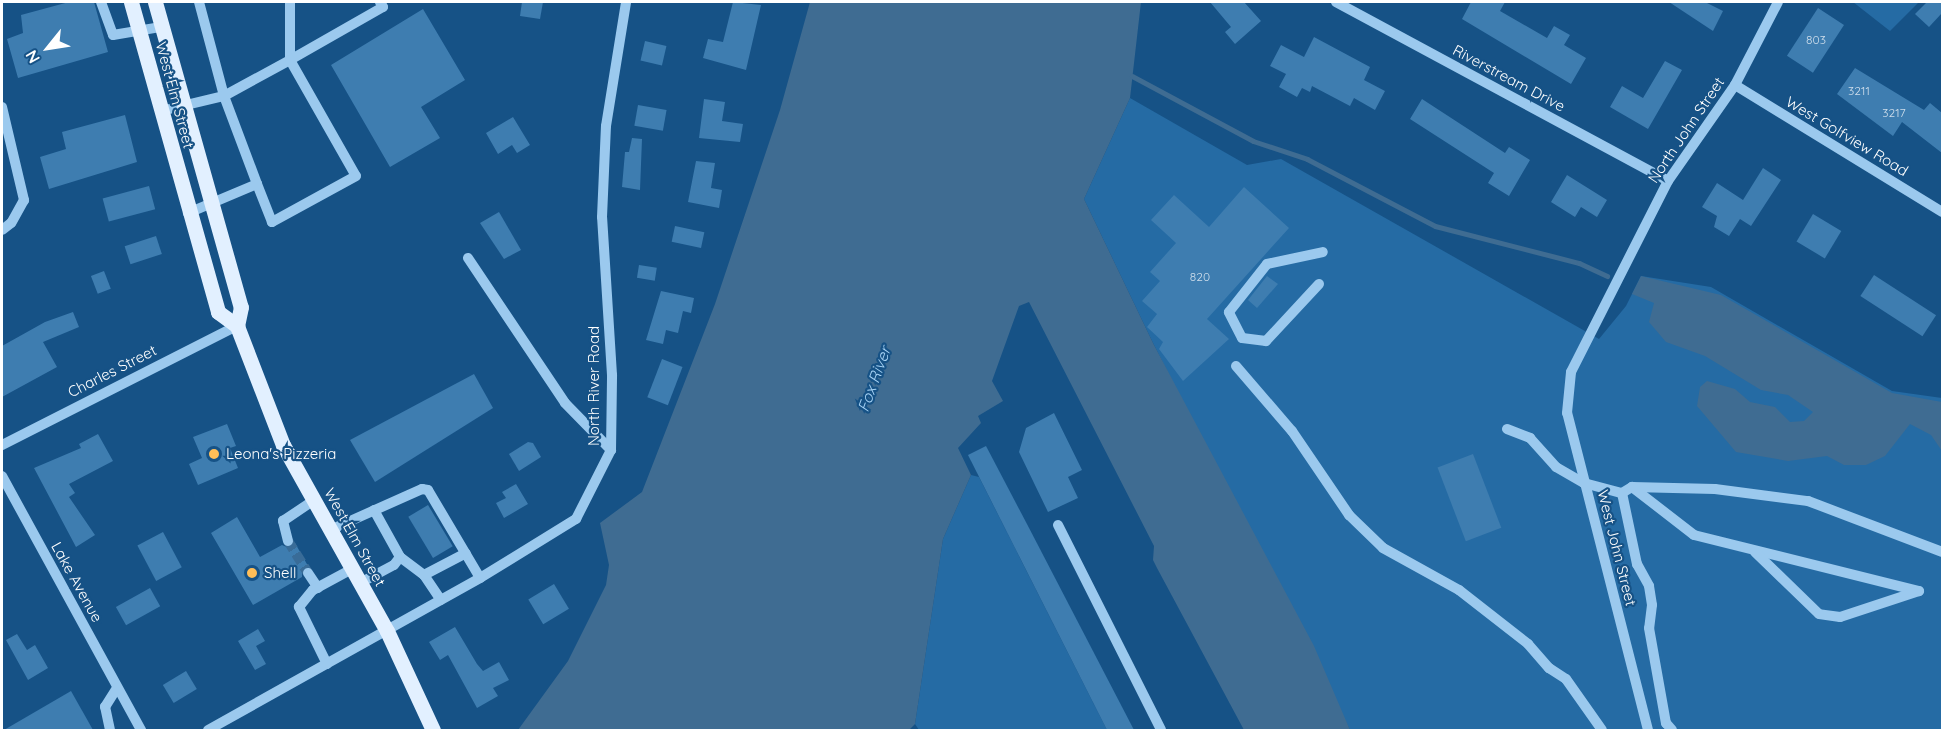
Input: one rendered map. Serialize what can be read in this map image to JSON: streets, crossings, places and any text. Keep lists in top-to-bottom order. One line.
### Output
{"streets":{"main road":["West Elm Street"],"street":["Riverstream Drive","North John Street","West Golfview Road","Charles Street","North River Road","West John Street","Lake Avenue"]},"crossings":[["Riverstream Drive","North John Street"],["West Elm Street","Charles Street"],["West Elm Street","North River Road"],["North John Street","West Golfview Road"],["North John Street","West John Street"]],"water":["Fox River"],"places":["Leona's Pizzeria","Shell"],"house_numbers":["803","3211","3217","820"],"north":"bottom left"}
